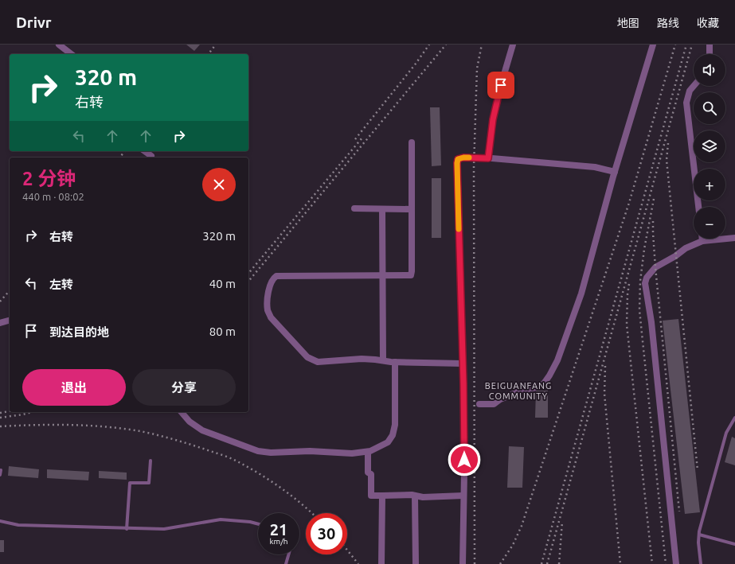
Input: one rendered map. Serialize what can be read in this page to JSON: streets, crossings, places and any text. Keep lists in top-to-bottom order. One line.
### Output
{"districts":["BEIGUANFANG COMMUNITY"],"page":{"header":"Drivr","nav":["地图","路线","收藏"],"map_buttons":["+","−"],"turn":["320 m","右转"],"heading":["2 分钟","440 m · 08:02"],"list":[{"name":"右转","value":"320 m"},{"name":"左转","value":"40 m"},{"name":"到达目的地","value":"80 m"}],"buttons":["退出","分享"],"speed":"21 km/h","limit":"30"}}
